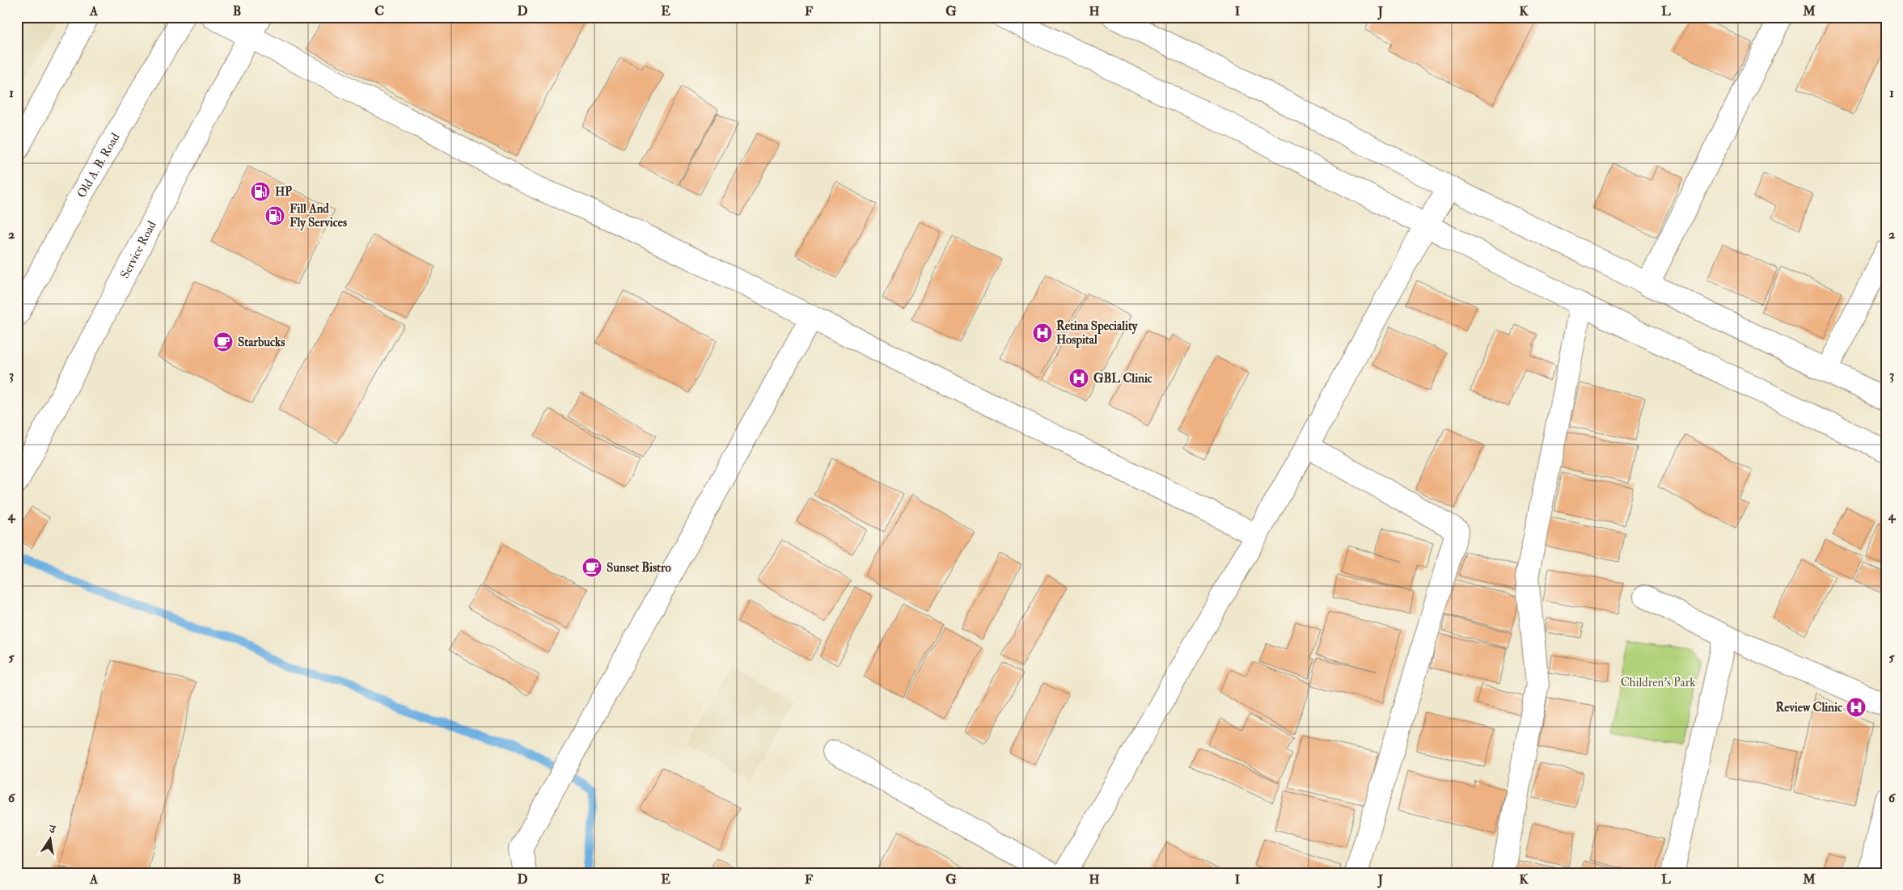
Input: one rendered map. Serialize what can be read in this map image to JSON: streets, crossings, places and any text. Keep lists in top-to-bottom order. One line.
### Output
{"streets":{"street":["Old A. B. Road","Service Road"]},"parks":["Children's Park"],"places":{"fuel station":["HP","Fill And Fly Services"],"hospital":["Retina Speciality Hospital","GBL Clinic","Review Clinic"],"cafe":["Starbucks","Sunset Bistro"]},"north":"top","grid":{"columns":["A","B","C","D","E","F","G","H","I","J","K","L","M"],"rows":["1","2","3","4","5","6"]}}
